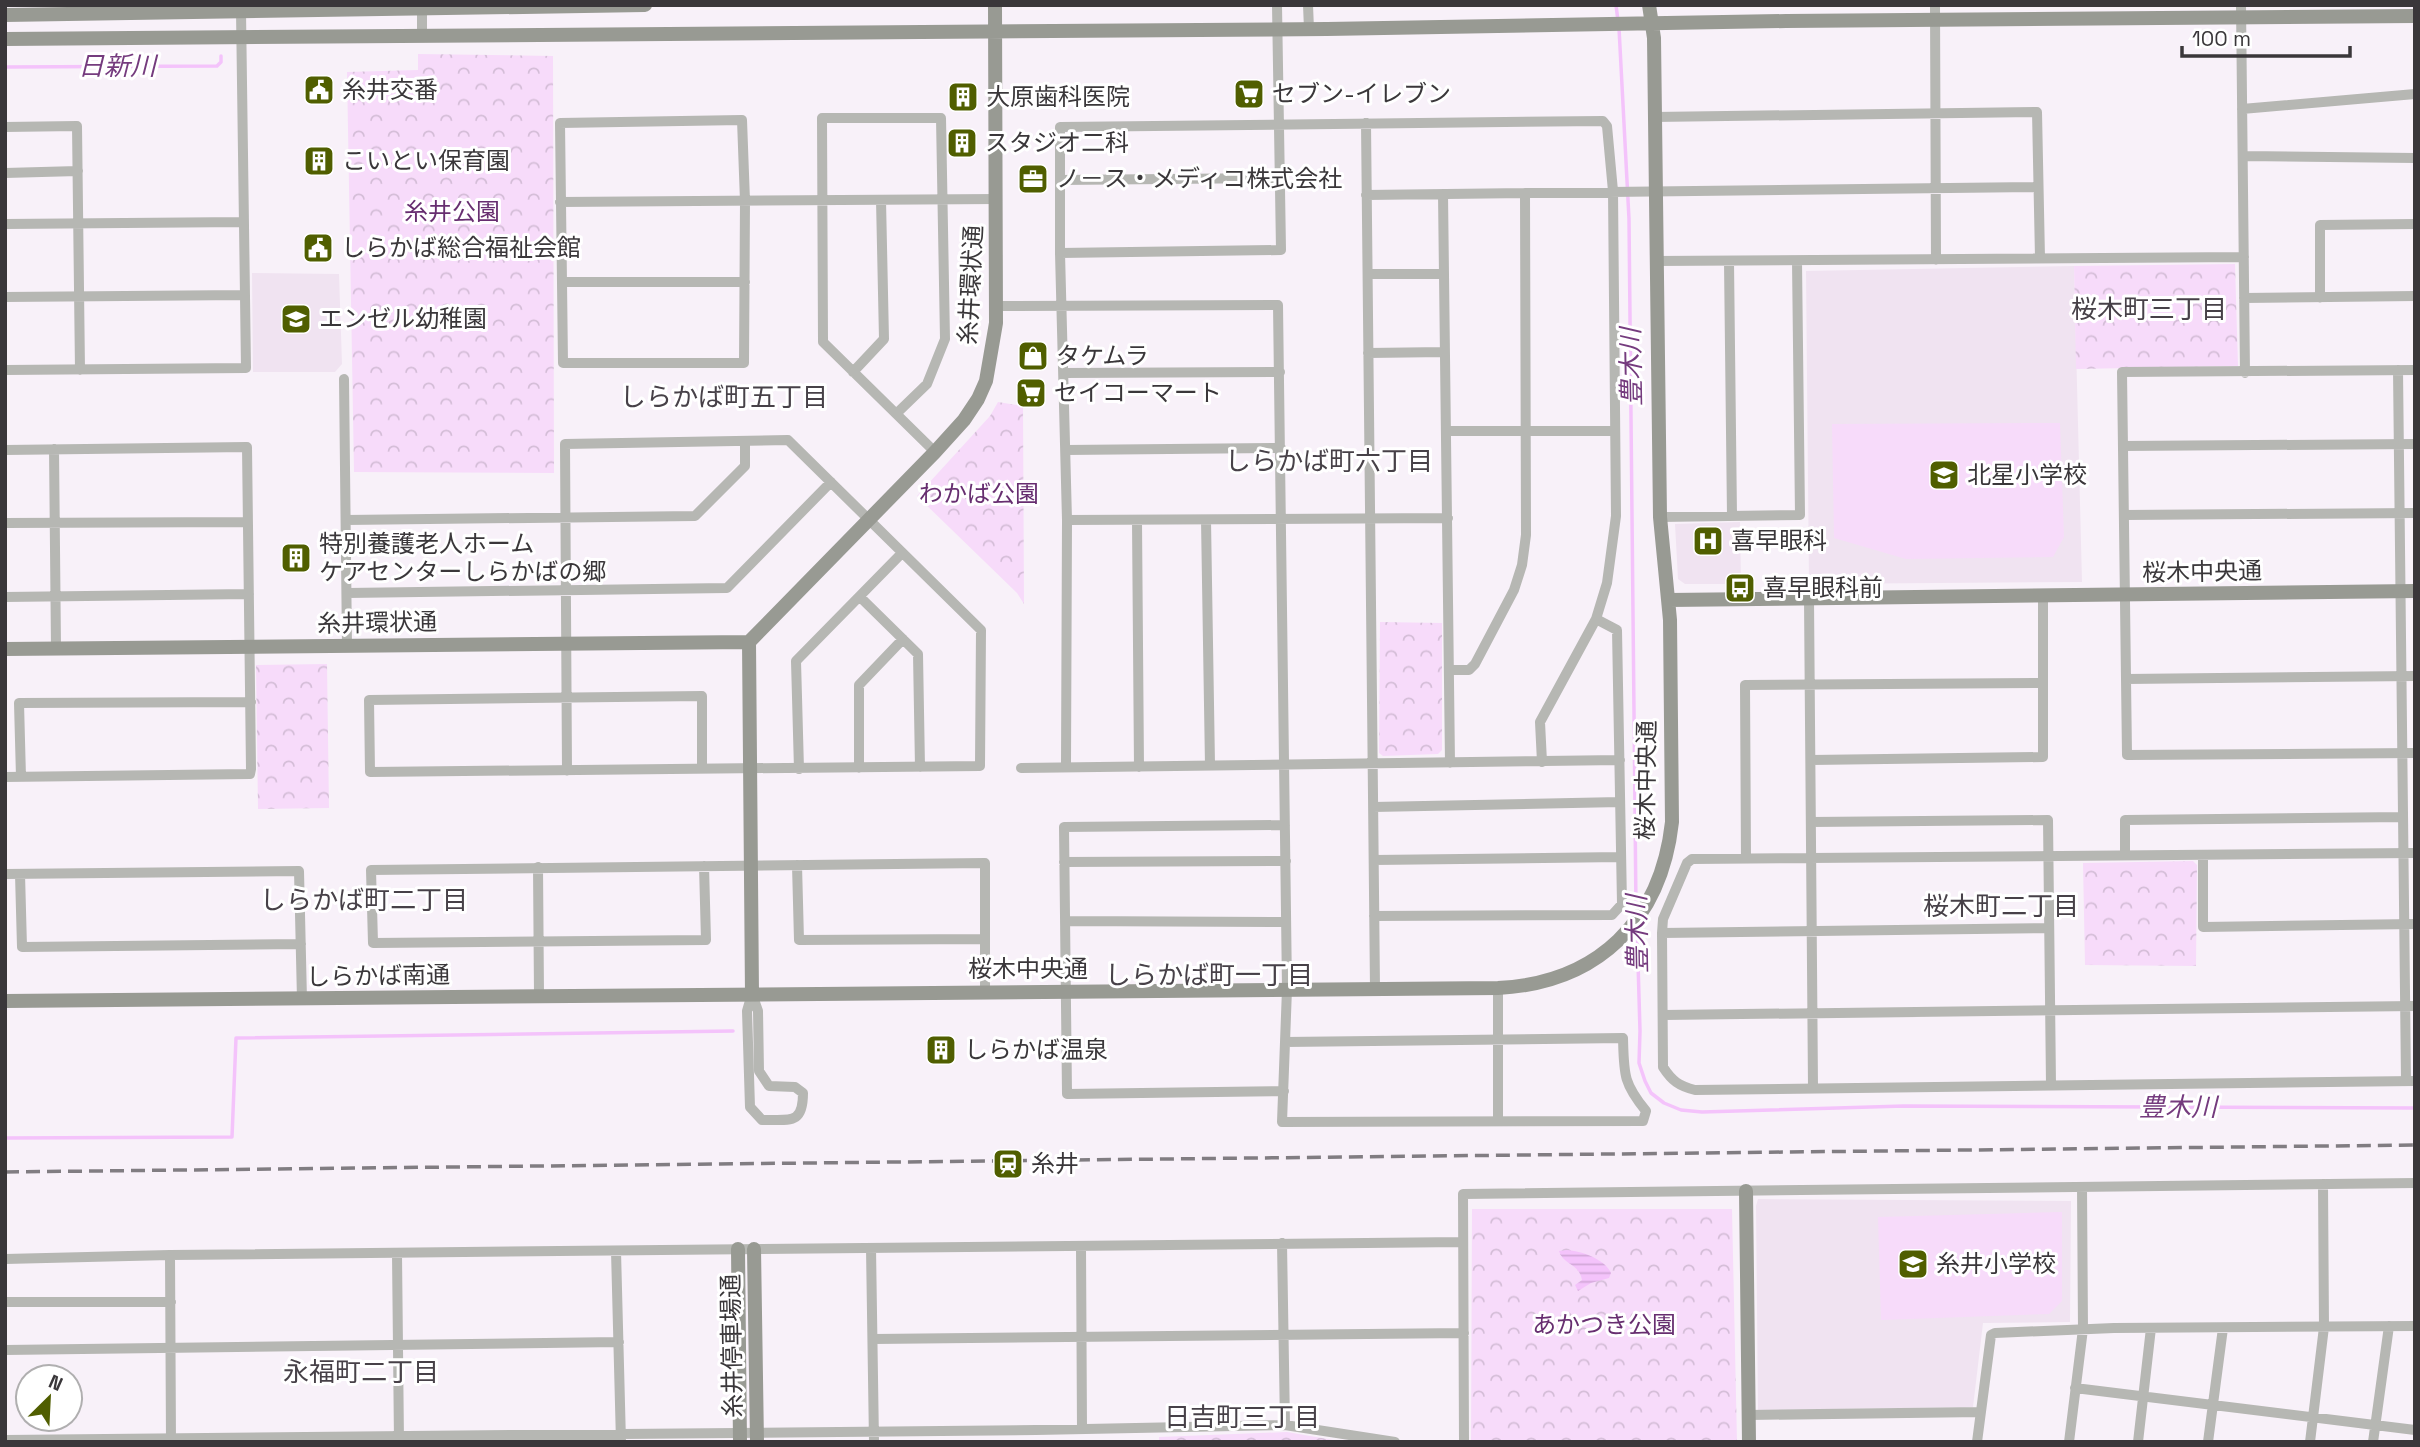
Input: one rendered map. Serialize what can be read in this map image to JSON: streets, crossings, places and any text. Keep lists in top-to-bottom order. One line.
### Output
{"streets":{"street":["糸井環状通","桜木中央通","しらかば南通","糸井停車場通"]},"crossings":[["桜木中央通","しらかば南通"]],"districts":["桜木町三丁目","しらかば町五丁目","しらかば町六丁目","しらかば町二丁目","桜木町二丁目","しらかば町一丁目","永福町二丁目","日吉町三丁目"],"water":["日新川","豊木川"],"parks":["糸井公園","わかば公園","あかつき公園"],"places":{"public building":["糸井交番","しらかば総合福祉会館"],"supermarket":["セブン-イレブン","セイコーマート"],"building":["大原歯科医院","スタジオ二科","こいとい保育園","特別養護老人ホーム ケアセンターしらかばの郷","しらかば温泉"],"office":["ノ－ス・メディコ株式会社"],"school or university":["エンゼル幼稚園","北星小学校","糸井小学校"],"shop":["タケムラ"],"hospital":["喜早眼科"],"bus stop":["喜早眼科前"],"station":["糸井"]},"scale_bar":"100 m","north":"top right"}
